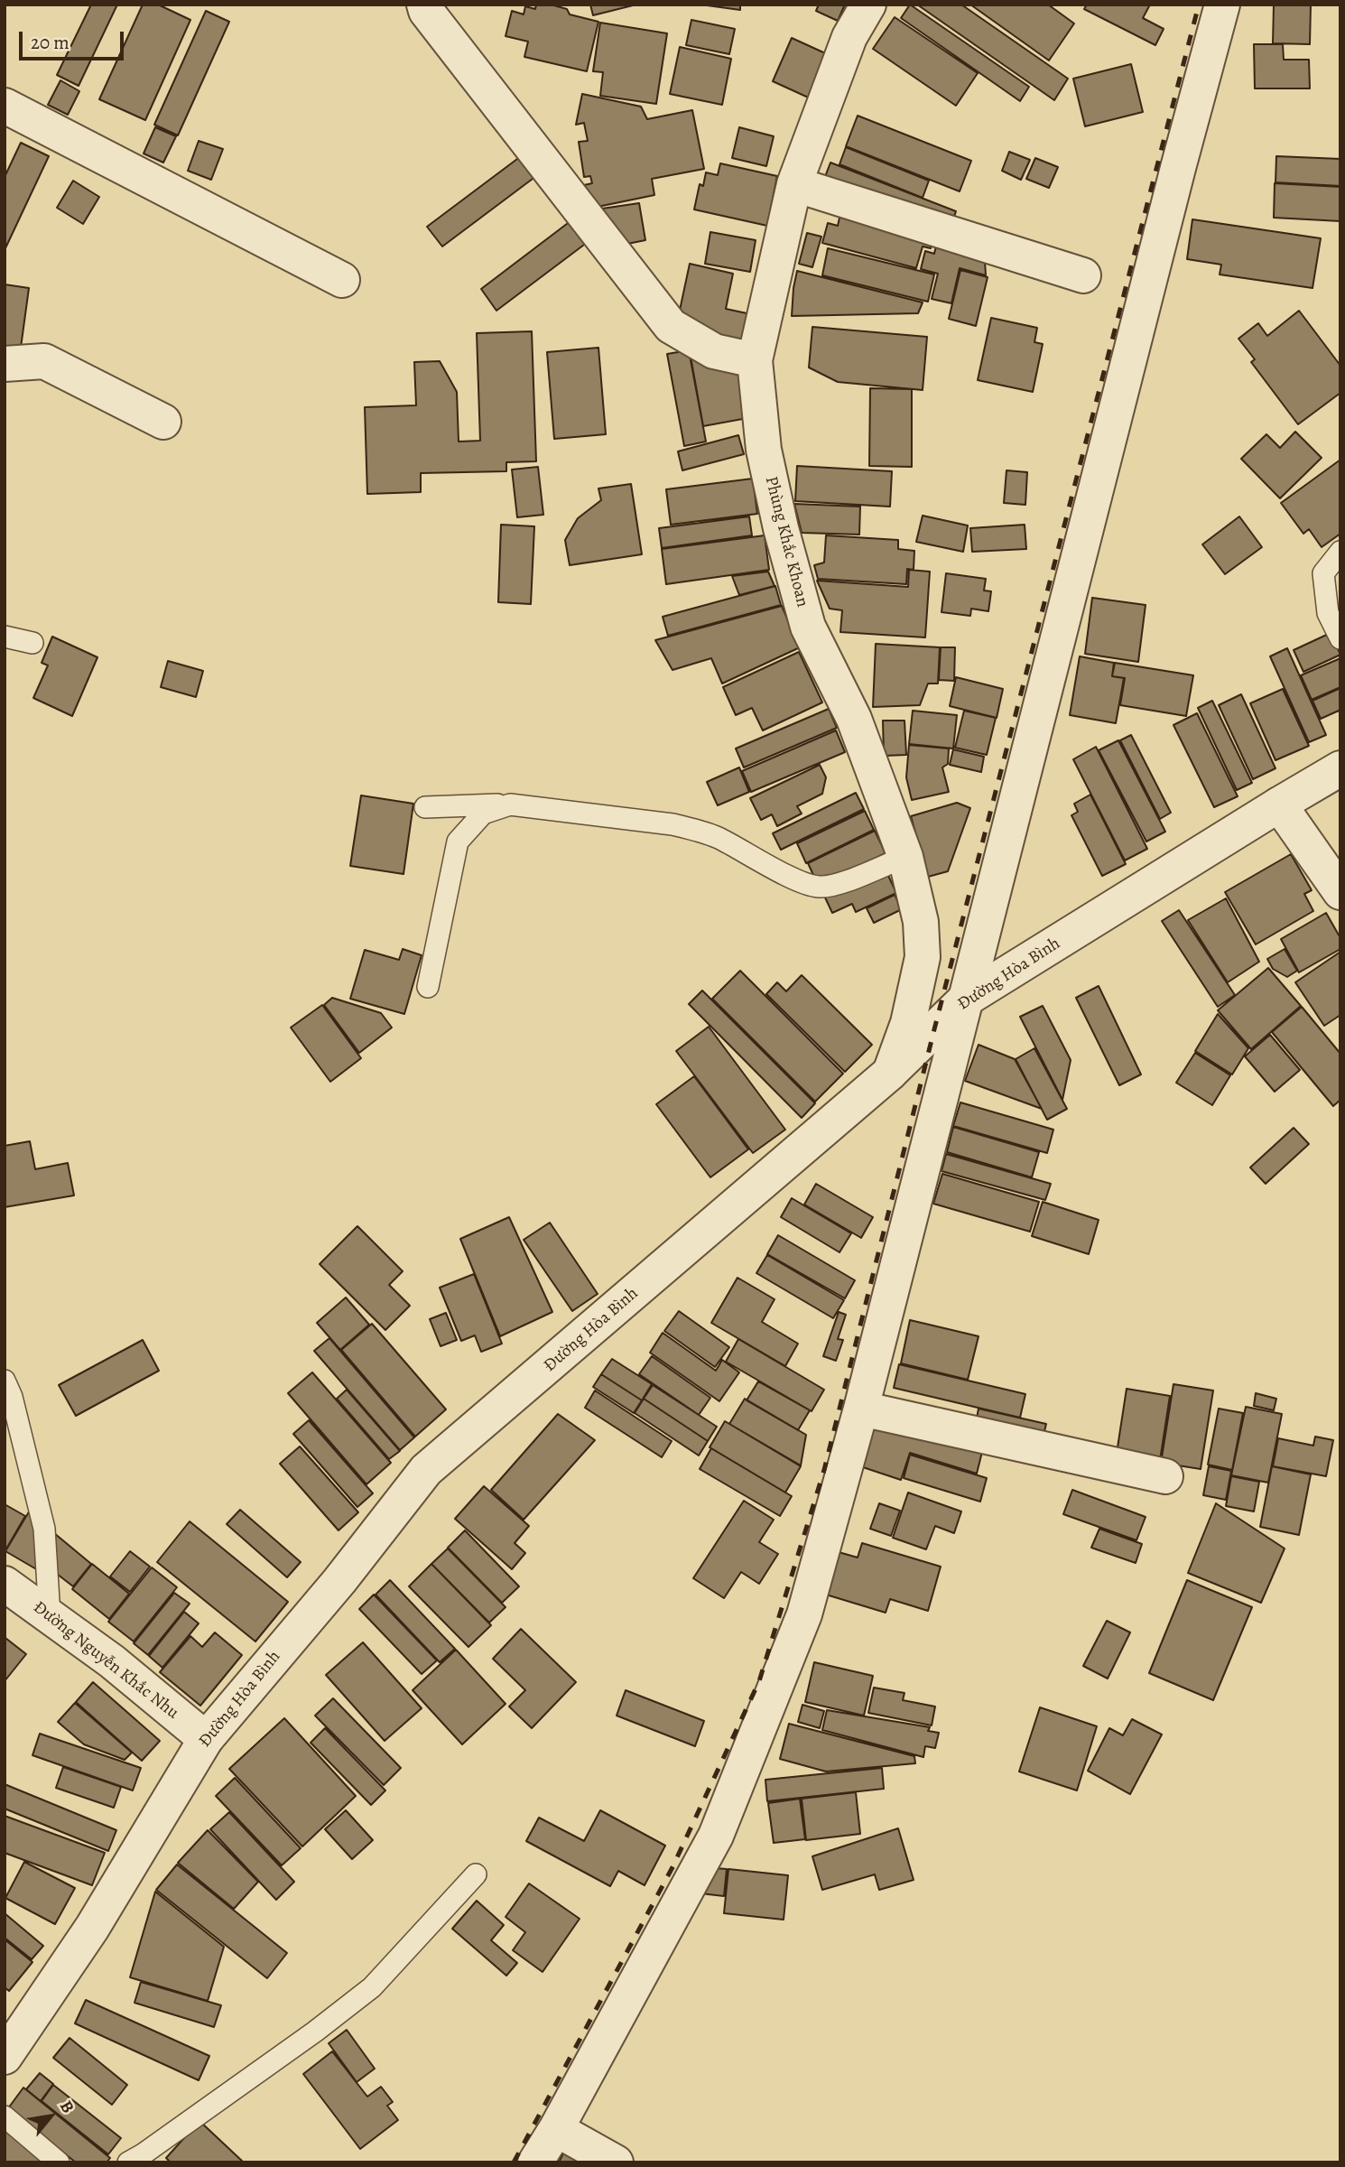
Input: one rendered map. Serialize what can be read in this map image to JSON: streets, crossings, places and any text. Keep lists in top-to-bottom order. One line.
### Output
{"streets":{"street":["Phùng Khắc Khoan","Đường Hòa Bình","Đường Nguyễn Khắc Nhu"]},"crossings":[["Phùng Khắc Khoan","Đường Hòa Bình"],["Đường Hòa Bình","Đường Nguyễn Khắc Nhu"]],"scale_bar":"20 m","north":"top right"}
